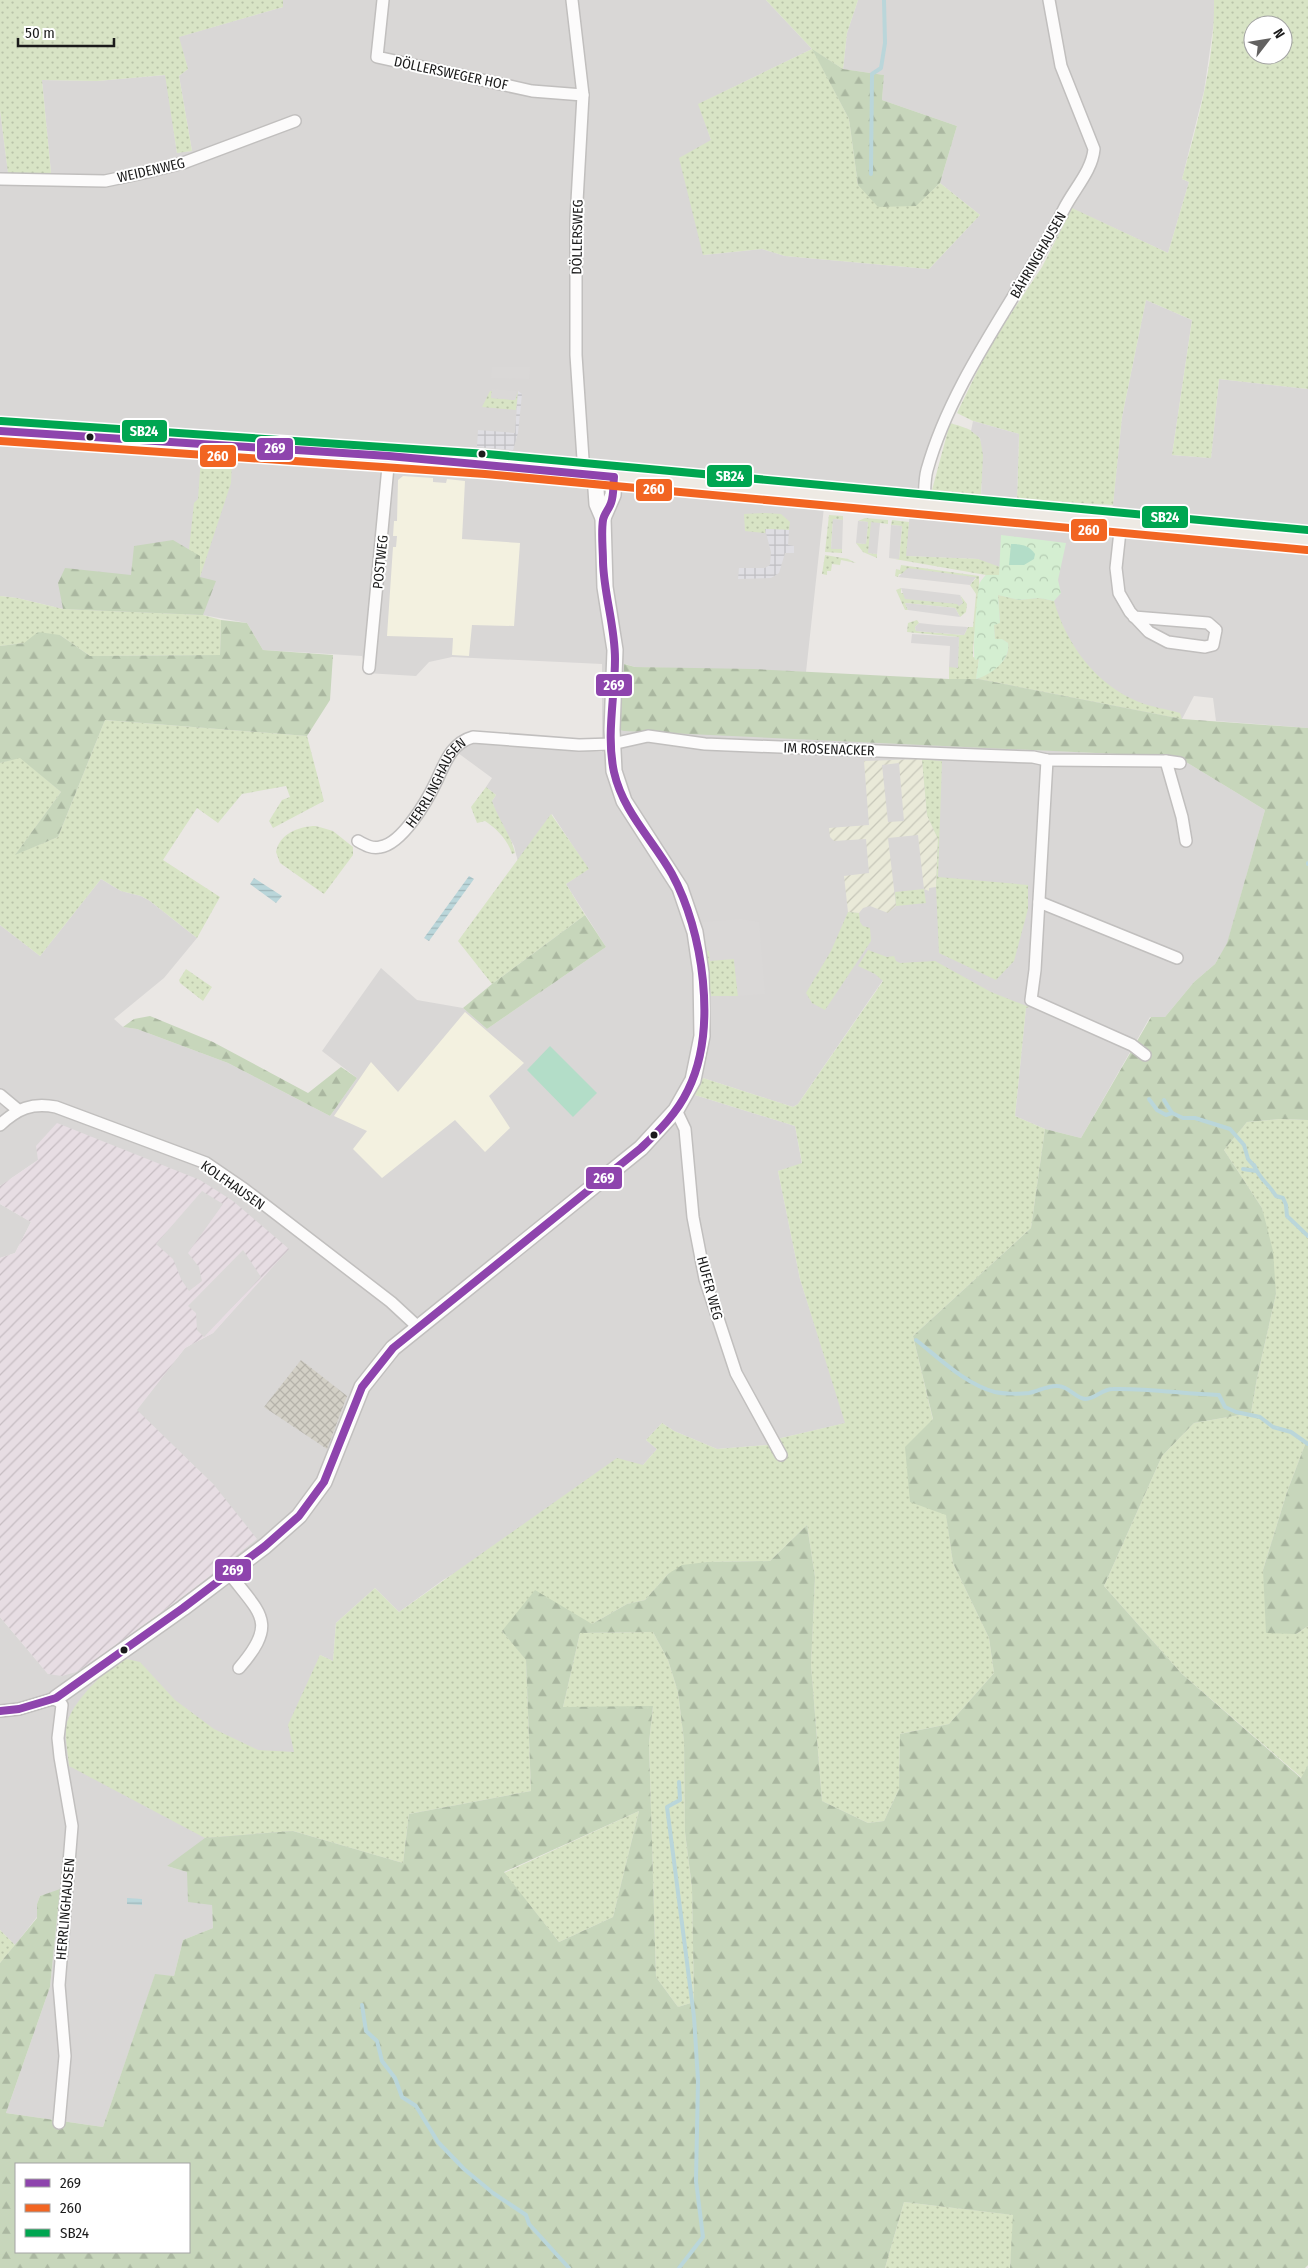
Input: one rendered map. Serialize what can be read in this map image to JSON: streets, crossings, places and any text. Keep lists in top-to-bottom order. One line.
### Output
{"streets":{"street":["DÖLLERSWEGER HOF","WEIDENWEG","DÖLLERSWEG","BÄHRINGHAUSEN","POSTWEG","IM ROSENACKER","HERRLINGHAUSEN","KOLFHAUSEN","HUFER WEG"]},"crossings":[["DÖLLERSWEGER HOF","DÖLLERSWEG"],["IM ROSENACKER","HERRLINGHAUSEN"]],"lines":["transit line SB24","transit line 269","transit line 260"],"legend":["269","260","SB24"],"scale_bar":"50 m","north":"top right"}
